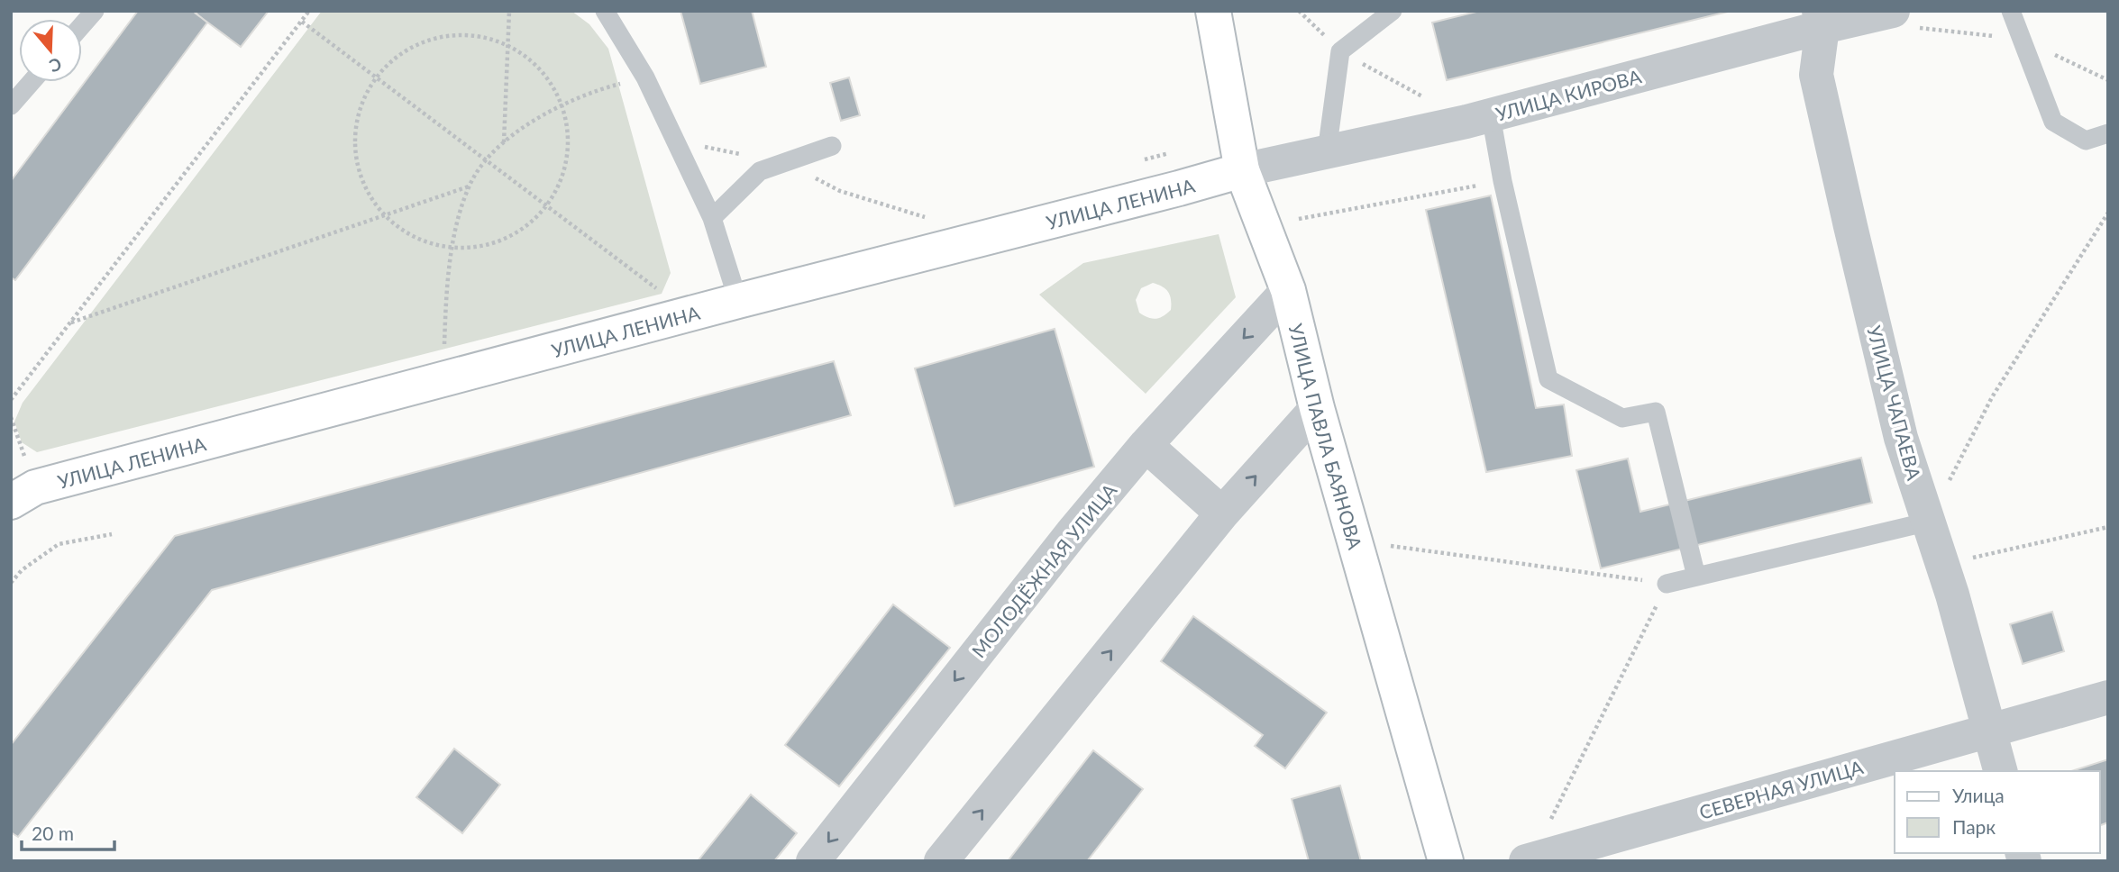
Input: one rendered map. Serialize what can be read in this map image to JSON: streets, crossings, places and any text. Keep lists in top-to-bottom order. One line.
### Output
{"streets":{"main road":["УЛИЦА ЛЕНИНА","УЛИЦА ПАВЛА БАЯНОВА"],"street":["УЛИЦА КИРОВА","УЛИЦА ЧАПАЕВА","МОЛОДЁЖНАЯ УЛИЦА","СЕВЕРНАЯ УЛИЦА"]},"crossings":[["УЛИЦА КИРОВА","УЛИЦА ЛЕНИНА"],["УЛИЦА КИРОВА","УЛИЦА ЧАПАЕВА"],["УЛИЦА КИРОВА","УЛИЦА ПАВЛА БАЯНОВА"],["УЛИЦА ЛЕНИНА","УЛИЦА ПАВЛА БАЯНОВА"],["УЛИЦА ЧАПАЕВА","СЕВЕРНАЯ УЛИЦА"],["УЛИЦА ПАВЛА БАЯНОВА","МОЛОДЁЖНАЯ УЛИЦА"]],"legend":["Улица","Парк"],"scale_bar":"20 m","north":"bottom"}
